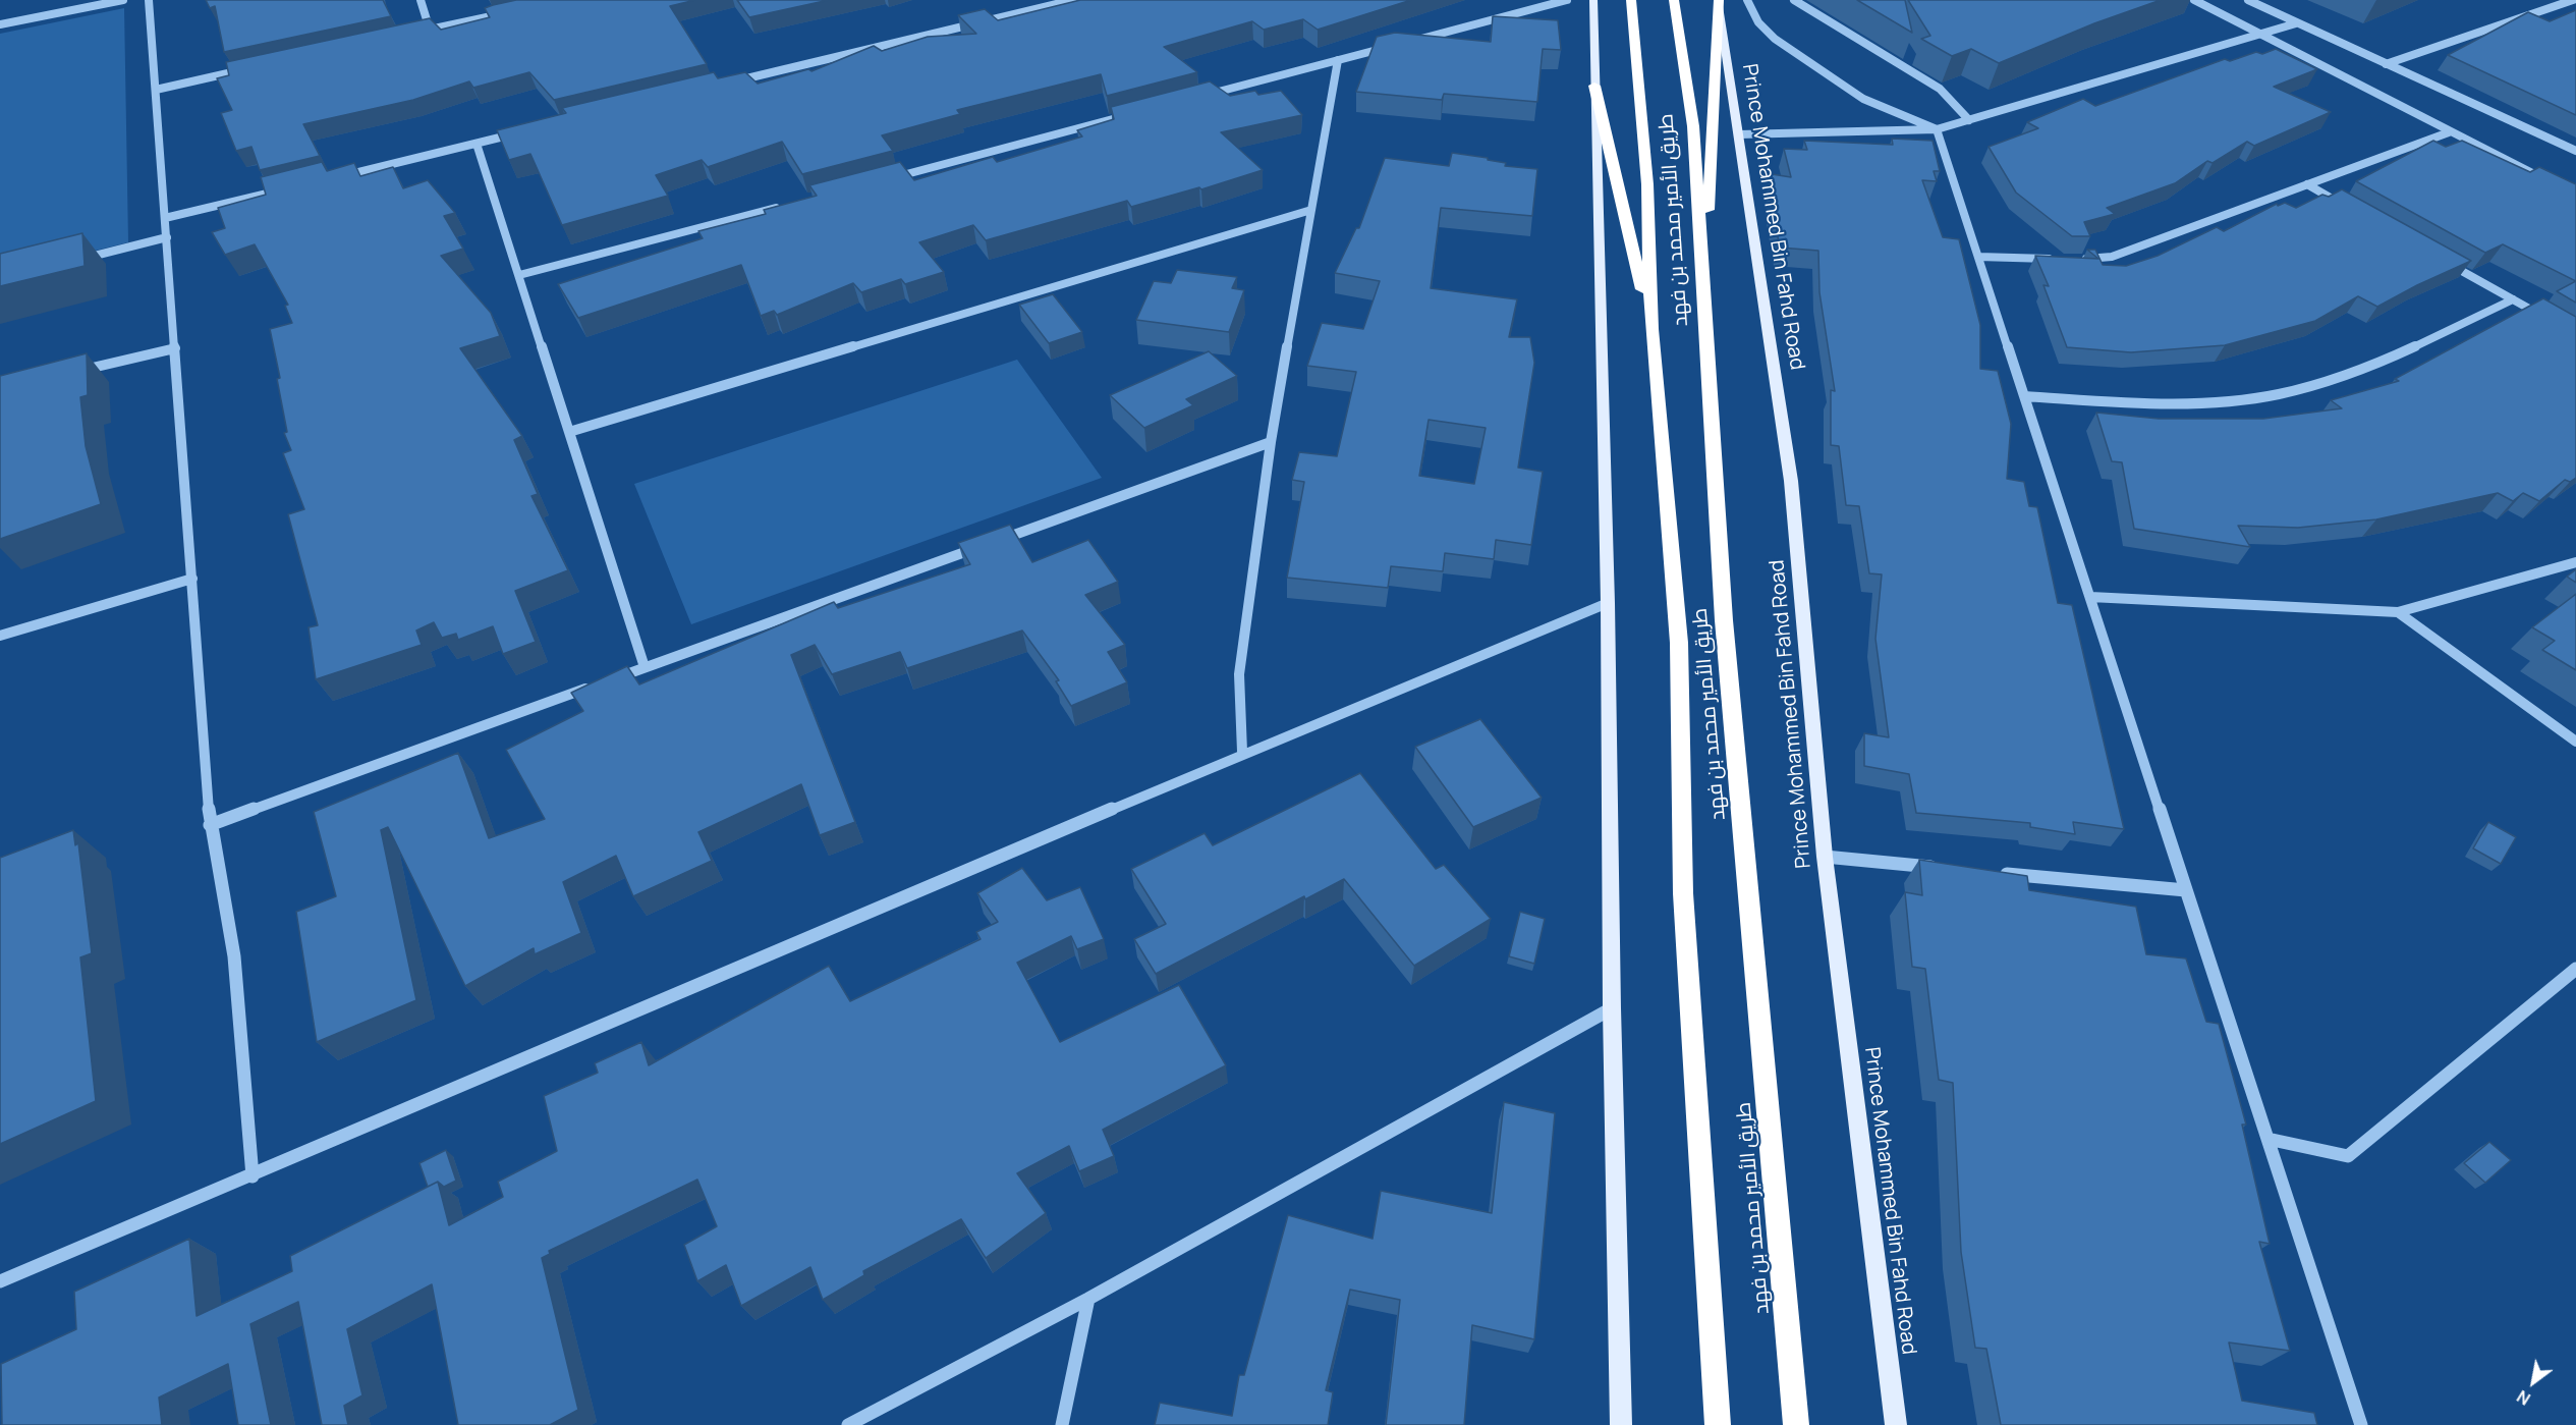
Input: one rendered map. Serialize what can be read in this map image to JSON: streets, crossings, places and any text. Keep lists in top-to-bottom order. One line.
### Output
{"streets":{"highway":["طريق الأمير محمد بن فهد"],"main road":["Prince Mohammed Bin Fahd Road"]},"north":"bottom left"}
